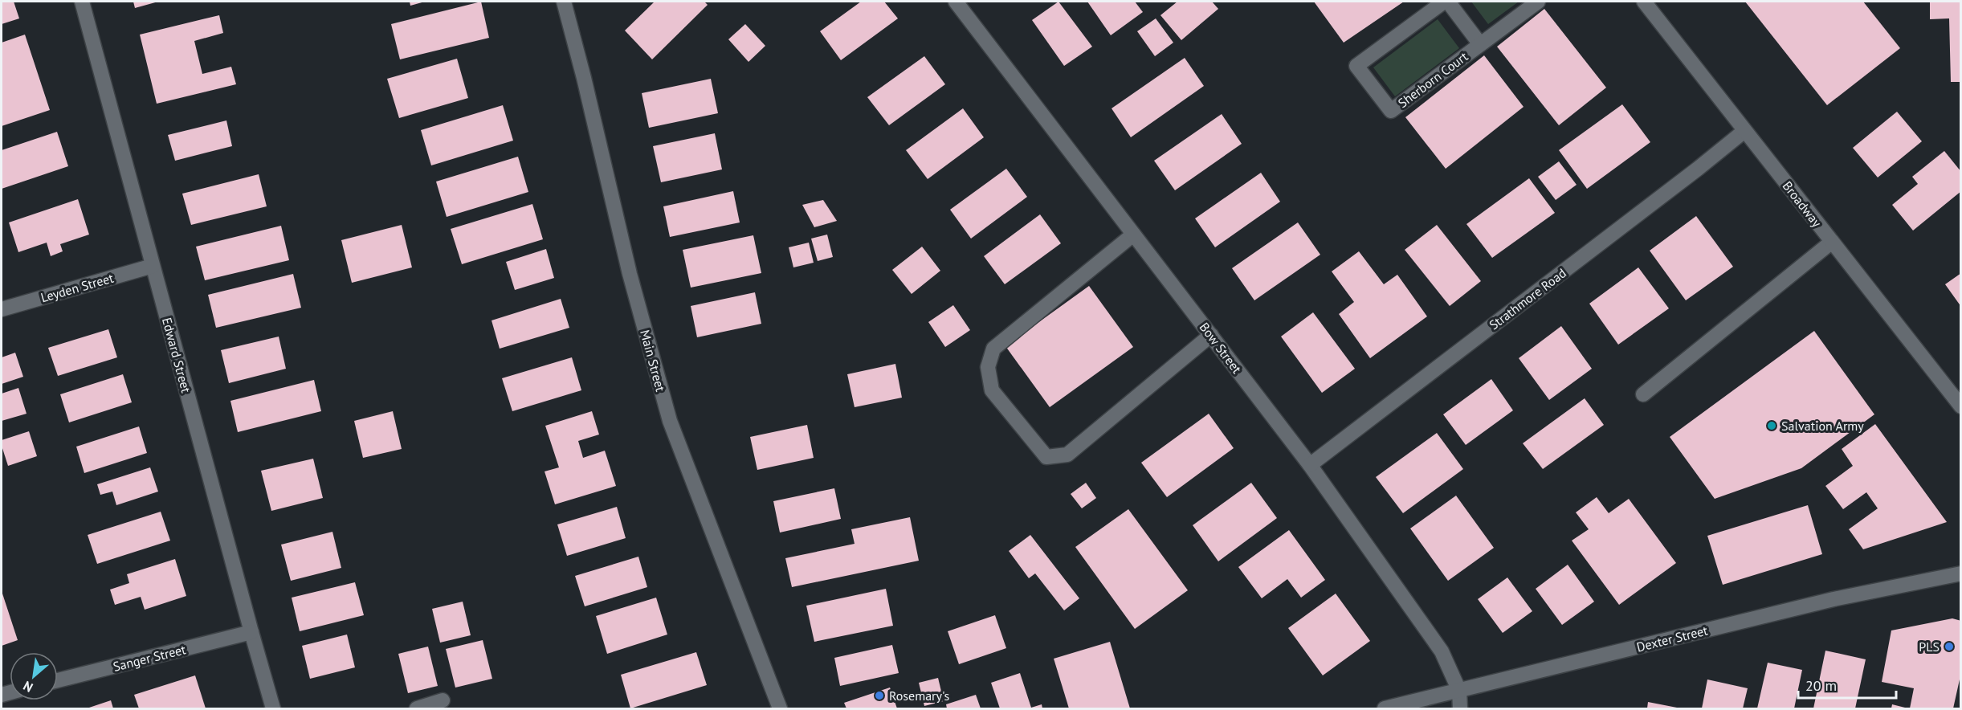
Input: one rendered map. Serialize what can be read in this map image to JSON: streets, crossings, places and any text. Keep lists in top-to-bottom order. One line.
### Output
{"streets":{"street":["Sherborn Court","Broadway","Leyden Street","Strathmore Road","Bow Street","Edward Street","Main Street","Dexter Street","Sanger Street"]},"crossings":[["Broadway","Strathmore Road"],["Leyden Street","Edward Street"],["Strathmore Road","Bow Street"],["Bow Street","Dexter Street"],["Edward Street","Sanger Street"]],"places":["Salvation Army","PLS","Rosemary's"],"scale_bar":"20 m","north":"bottom left"}
